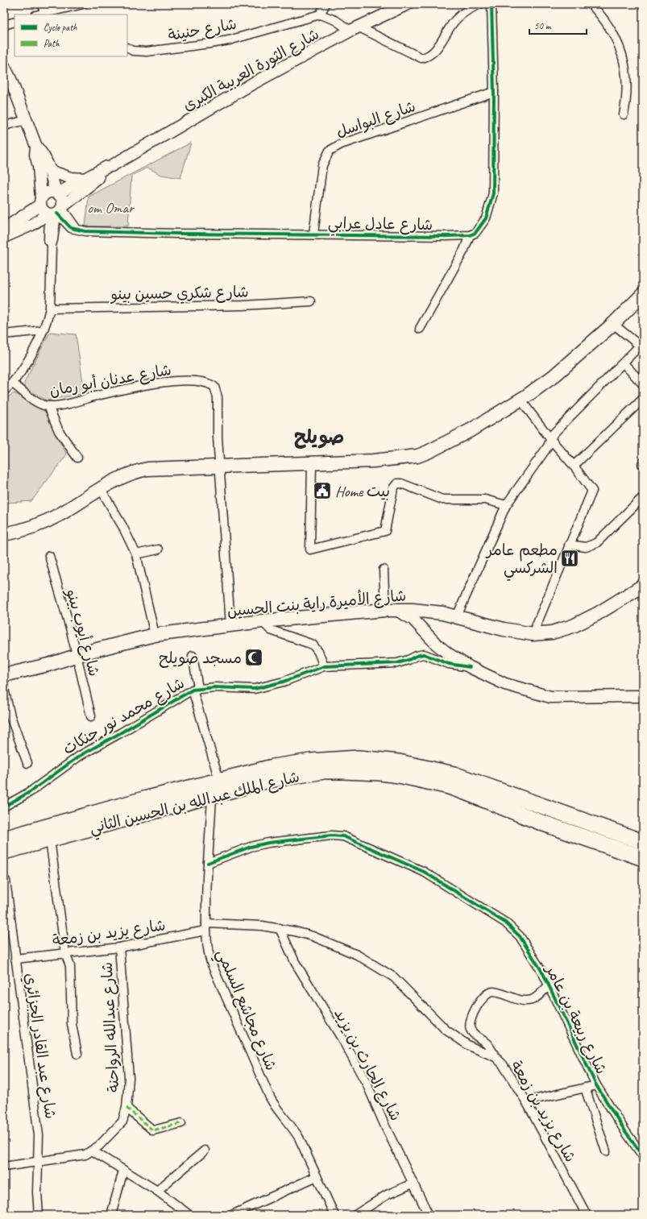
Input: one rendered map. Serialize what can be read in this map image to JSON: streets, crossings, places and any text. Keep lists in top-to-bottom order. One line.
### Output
{"streets":{"highway":["شارع الملك عبدالله بن الحسين الثاني"],"main road":["شارع الأميرة راية بنت الحسين"],"street":["شارع حنينة","شارع الثورة العربية الكبرى","شارع البواسل","شارع عادل عرابي","شارع شكري حسين بينو","شارع عدنان أبو رمان","شارع أيوب بينو","شارع محمد نور جنكات","شارع يزيد بن زمعة","شارع مجاشع السلمي","شارع ربيعة بن عامر","شارع عبدالله الرواحنة","شارع عبد القادر الجزائري","شارع الحارث بن يزيد"]},"crossings":[["شارع الثورة العربية الكبرى","شارع عادل عرابي"],["شارع البواسل","شارع عادل عرابي"],["شارع الأميرة راية بنت الحسين","شارع أيوب بينو"],["شارع الملك عبدالله بن الحسين الثاني","شارع مجاشع السلمي"],["شارع يزيد بن زمعة","شارع مجاشع السلمي"],["شارع يزيد بن زمعة","شارع عبدالله الرواحنة"],["شارع يزيد بن زمعة","شارع عبد القادر الجزائري"],["شارع يزيد بن زمعة","شارع الحارث بن يزيد"],["شارع مجاشع السلمي","شارع ربيعة بن عامر"],["شارع عبدالله الرواحنة","شارع عبد القادر الجزائري"]],"districts":["صويلح"],"parks":["om Omar"],"places":{"public building":["Home بيت"],"restaurant":["مطعم عامر الشركسي"],"mosque":["مسجد صويلح"]},"legend":["Cycle path","Path"],"scale_bar":"50 m"}
